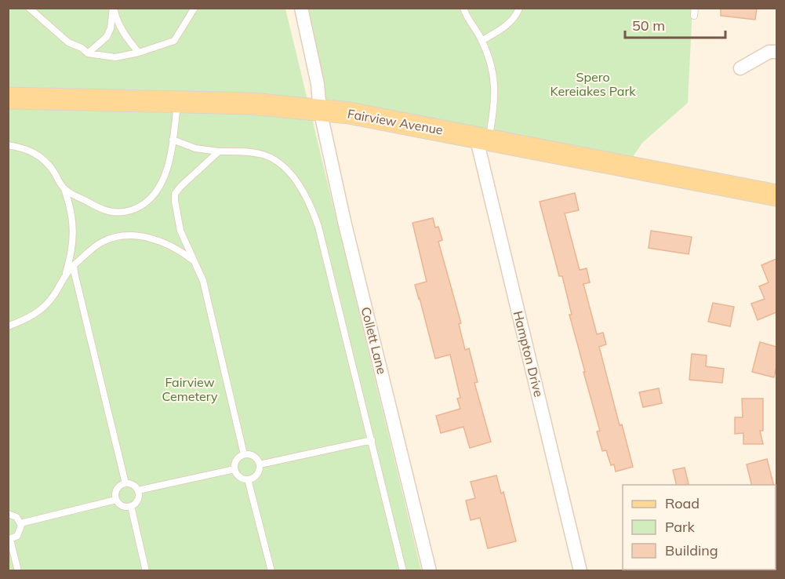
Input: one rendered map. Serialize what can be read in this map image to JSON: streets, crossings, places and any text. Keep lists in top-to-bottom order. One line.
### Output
{"streets":{"main road":["Fairview Avenue"],"street":["Collett Lane","Hampton Drive"]},"crossings":[["Fairview Avenue","Collett Lane"],["Fairview Avenue","Hampton Drive"]],"parks":["Spero Kereiakes Park","Fairview Cemetery"],"legend":["Road","Park","Building"],"scale_bar":"50 m"}
